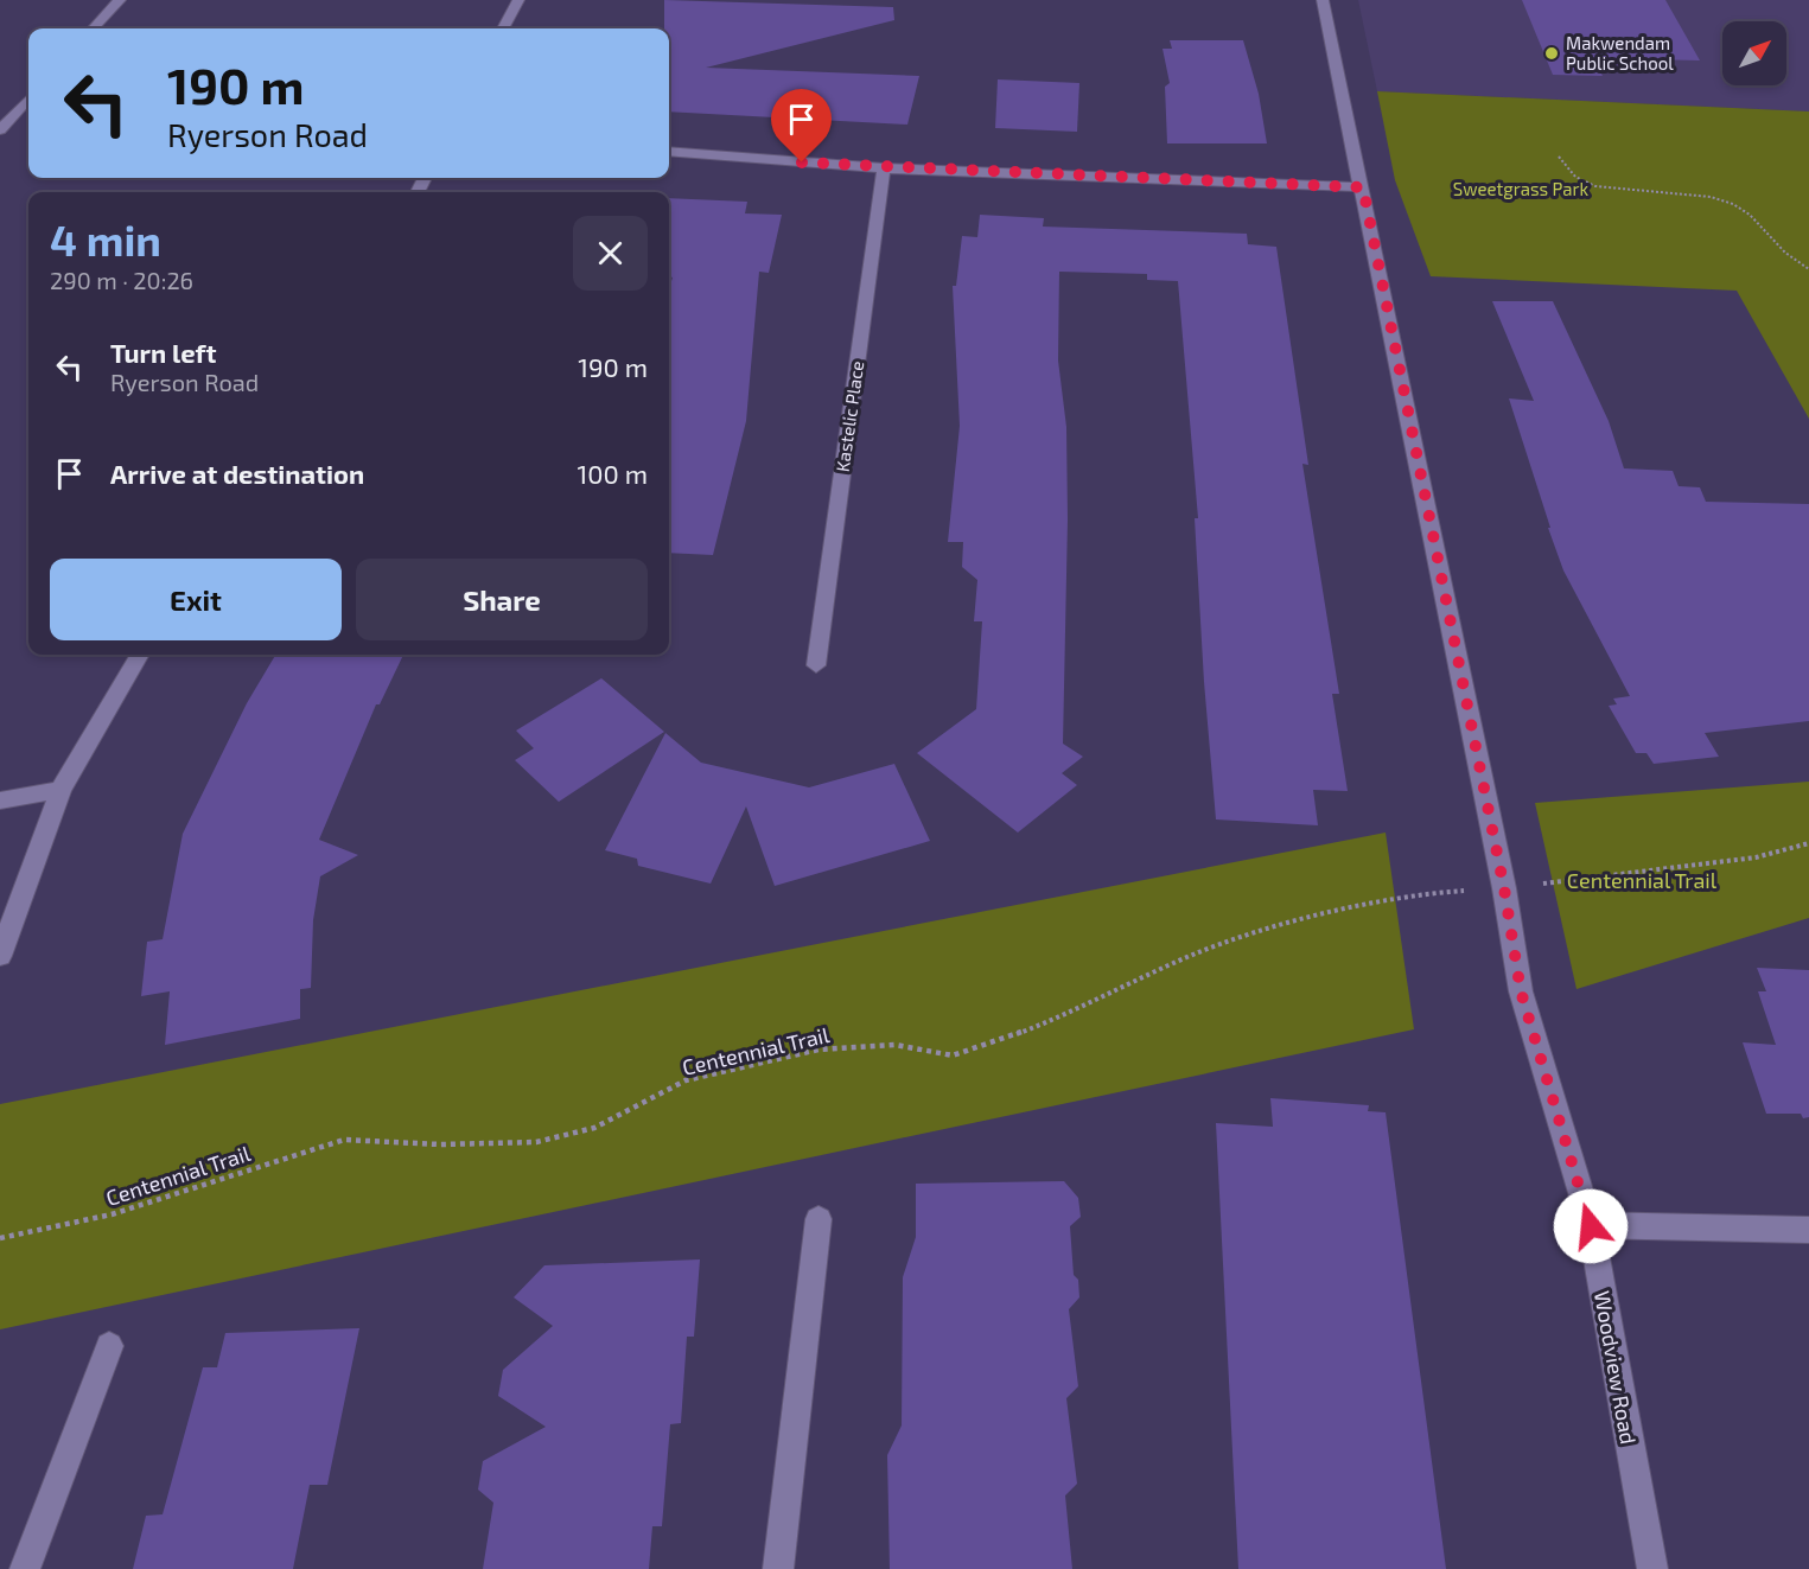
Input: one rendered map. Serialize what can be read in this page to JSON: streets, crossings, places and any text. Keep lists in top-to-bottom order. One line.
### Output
{"streets":{"street":["Kastelic Place","Woodview Road"],"path":["Centennial Trail"]},"crossings":[["Centennial Trail","Woodview Road"]],"parks":["Sweetgrass Park","Centennial Trail"],"places":["Makwendam Public School"],"north":"top right","page":{"turn":["190 m","Ryerson Road"],"heading":["4 min","290 m · 20:26"],"list":[{"name":"Turn left","note":"Ryerson Road","value":"190 m"},{"name":"Arrive at destination","value":"100 m"}],"buttons":["Exit","Share"]}}
